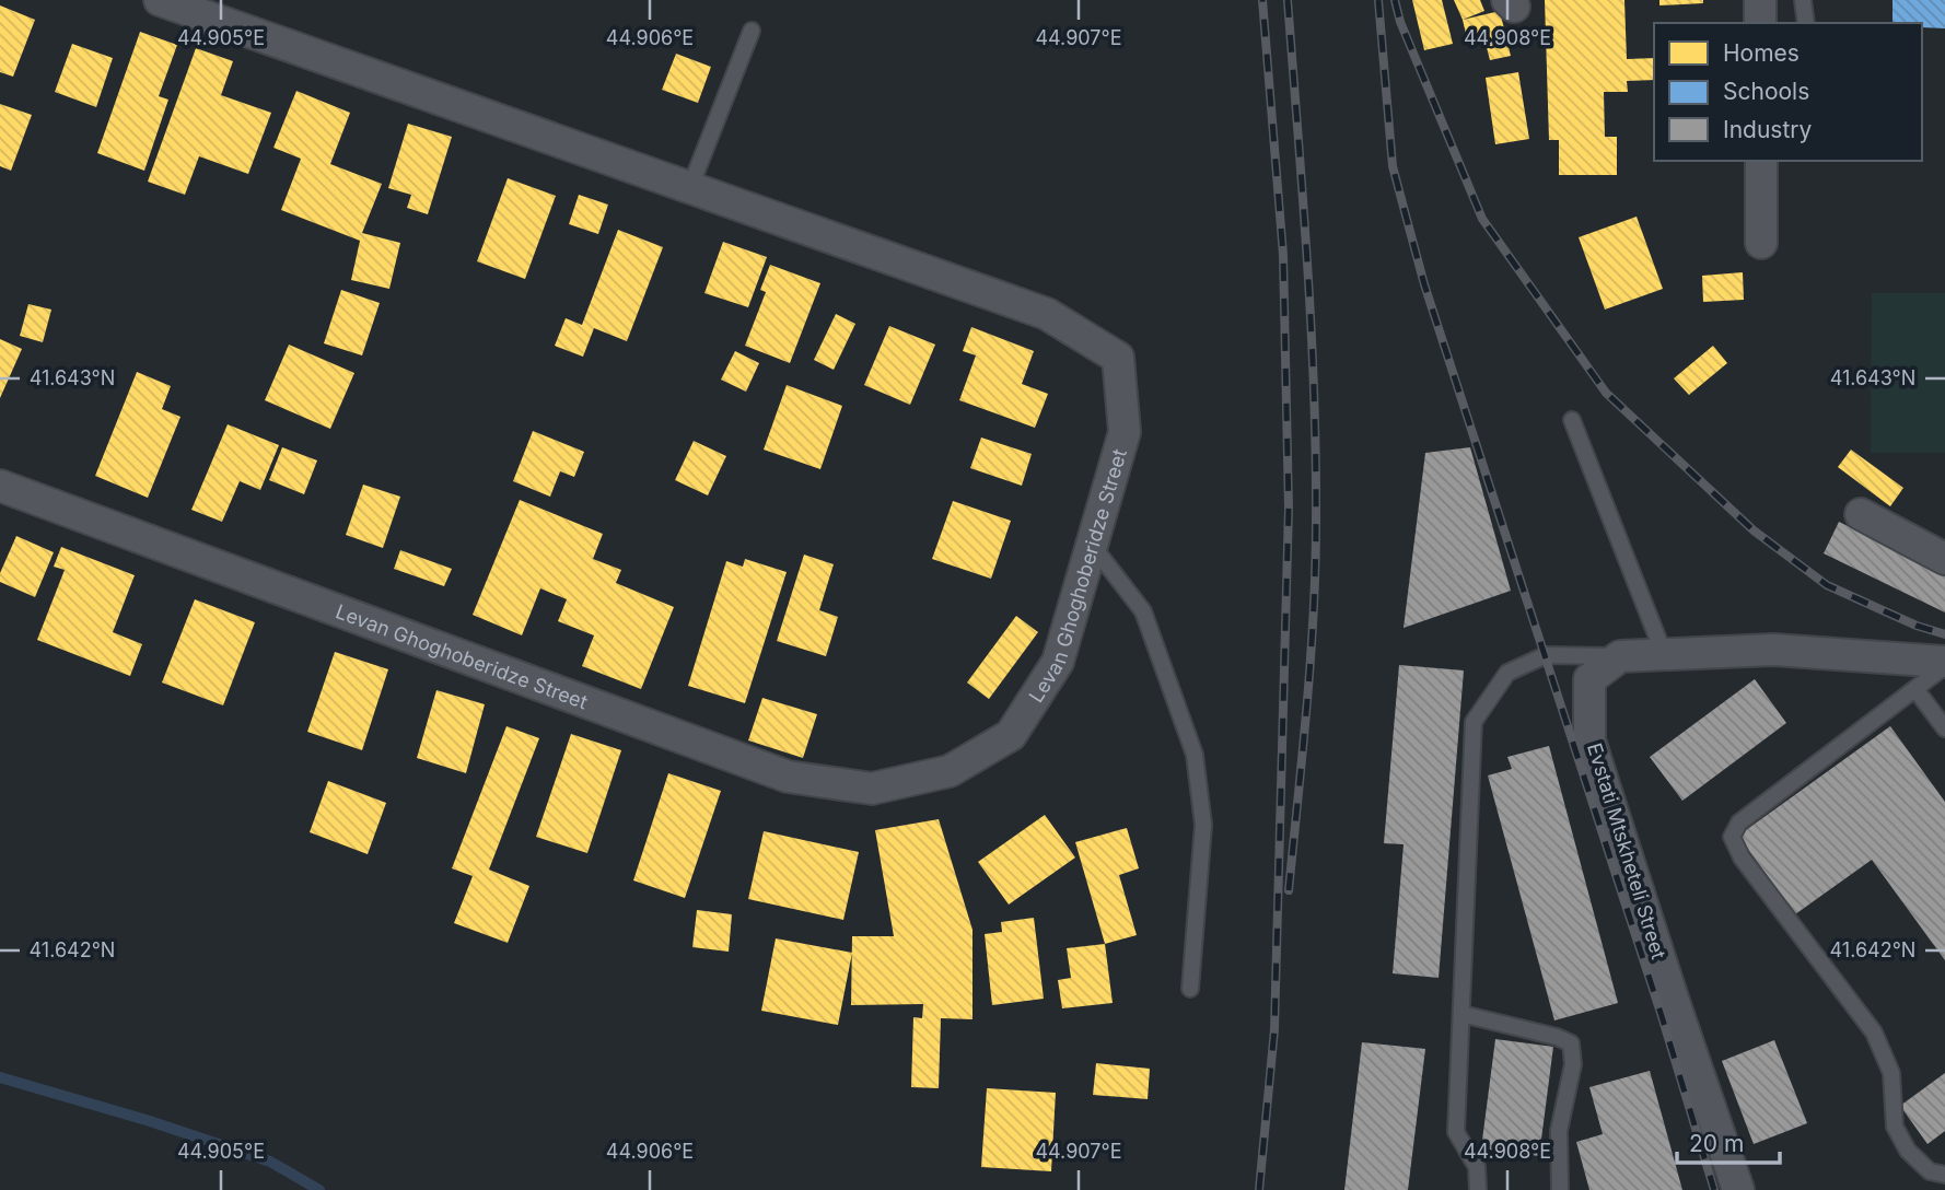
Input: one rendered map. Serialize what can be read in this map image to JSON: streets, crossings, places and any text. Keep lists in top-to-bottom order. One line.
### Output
{"streets":{"street":["Levan Ghoghoberidze Street","Evstati Mtskheteli Street"]},"legend":["Homes","Schools","Industry"],"scale_bar":"20 m","coordinates":["44.905°E","44.906°E","44.907°E","44.908°E","41.643°N","41.642°N"]}
